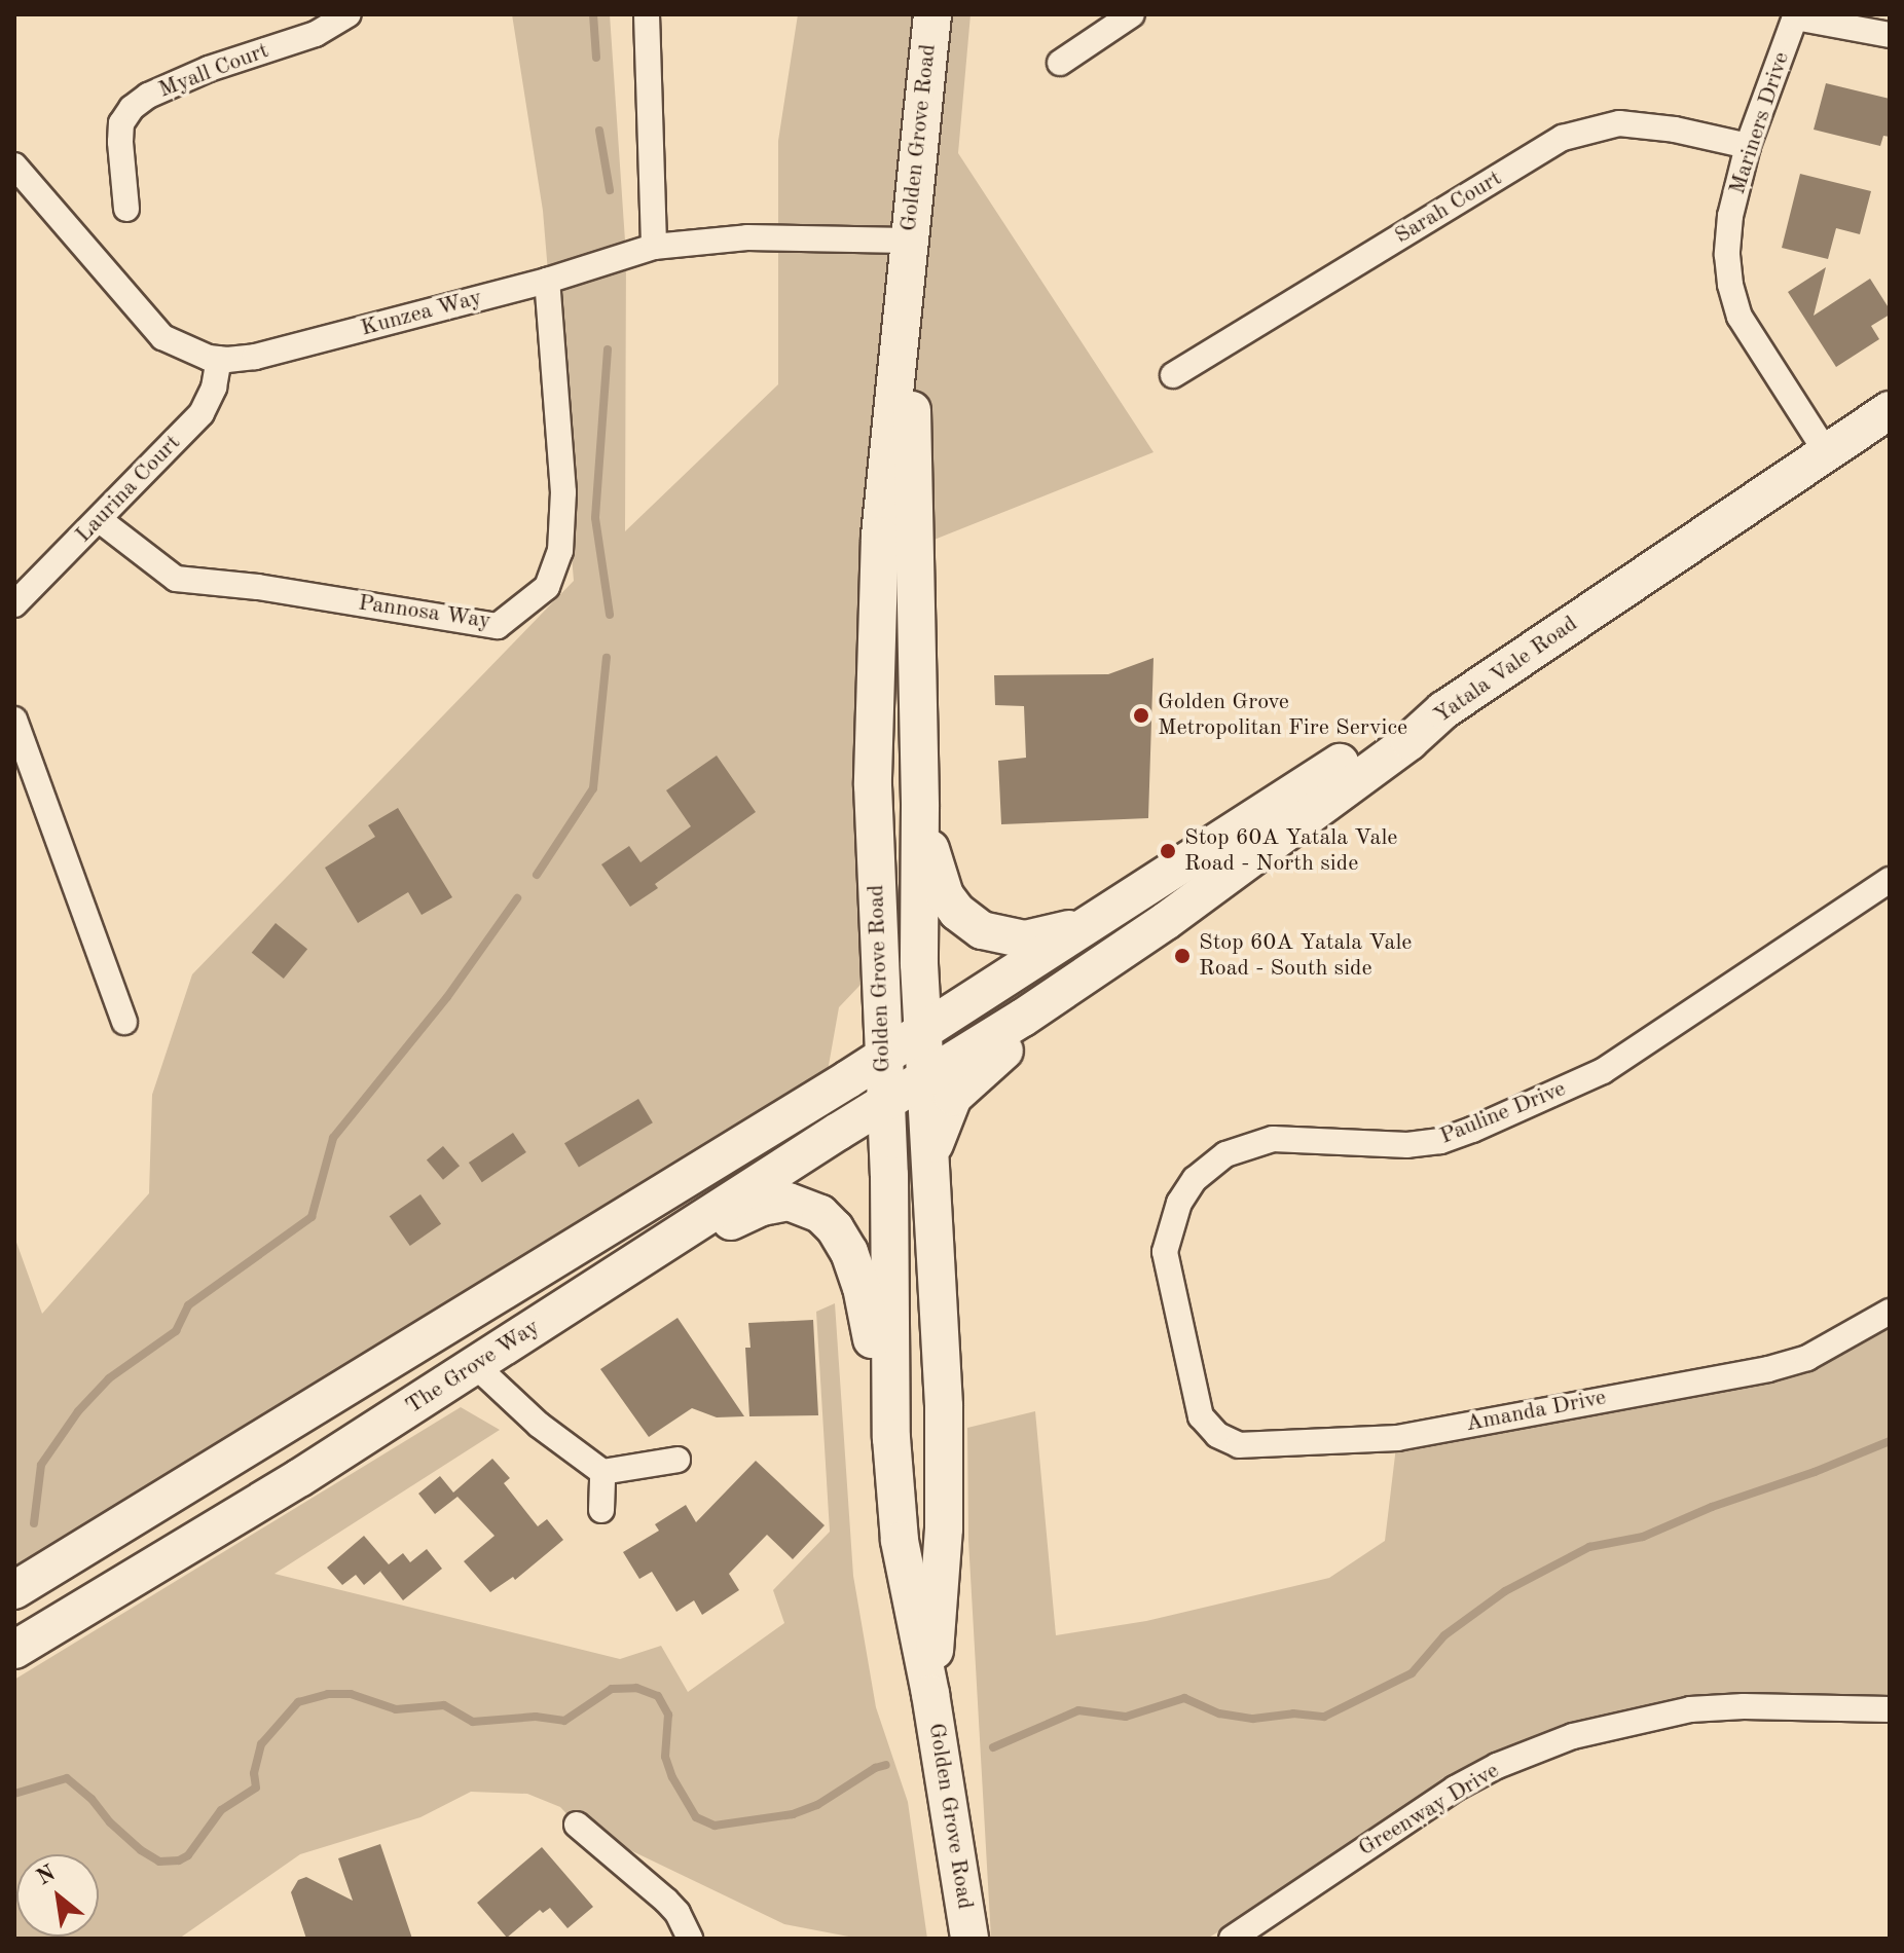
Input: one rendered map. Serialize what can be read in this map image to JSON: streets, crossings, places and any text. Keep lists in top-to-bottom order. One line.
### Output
{"streets":{"main road":["Golden Grove Road","Yatala Vale Road","The Grove Way"],"street":["Myall Court","Mariners Drive","Sarah Court","Kunzea Way","Laurina Court","Pannosa Way","Pauline Drive","Amanda Drive","Greenway Drive"]},"crossings":[["Mariners Drive","Sarah Court"],["Mariners Drive","Yatala Vale Road"],["Golden Grove Road","Kunzea Way"],["Golden Grove Road","Yatala Vale Road"],["Golden Grove Road","The Grove Way"],["Kunzea Way","Laurina Court"],["Kunzea Way","Pannosa Way"],["Laurina Court","Pannosa Way"],["Yatala Vale Road","The Grove Way"],["Pauline Drive","Amanda Drive"]],"places":["Golden Grove Metropolitan Fire Service","Stop 60A Yatala Vale Road - North side","Stop 60A Yatala Vale Road - South side"],"north":"top left"}
